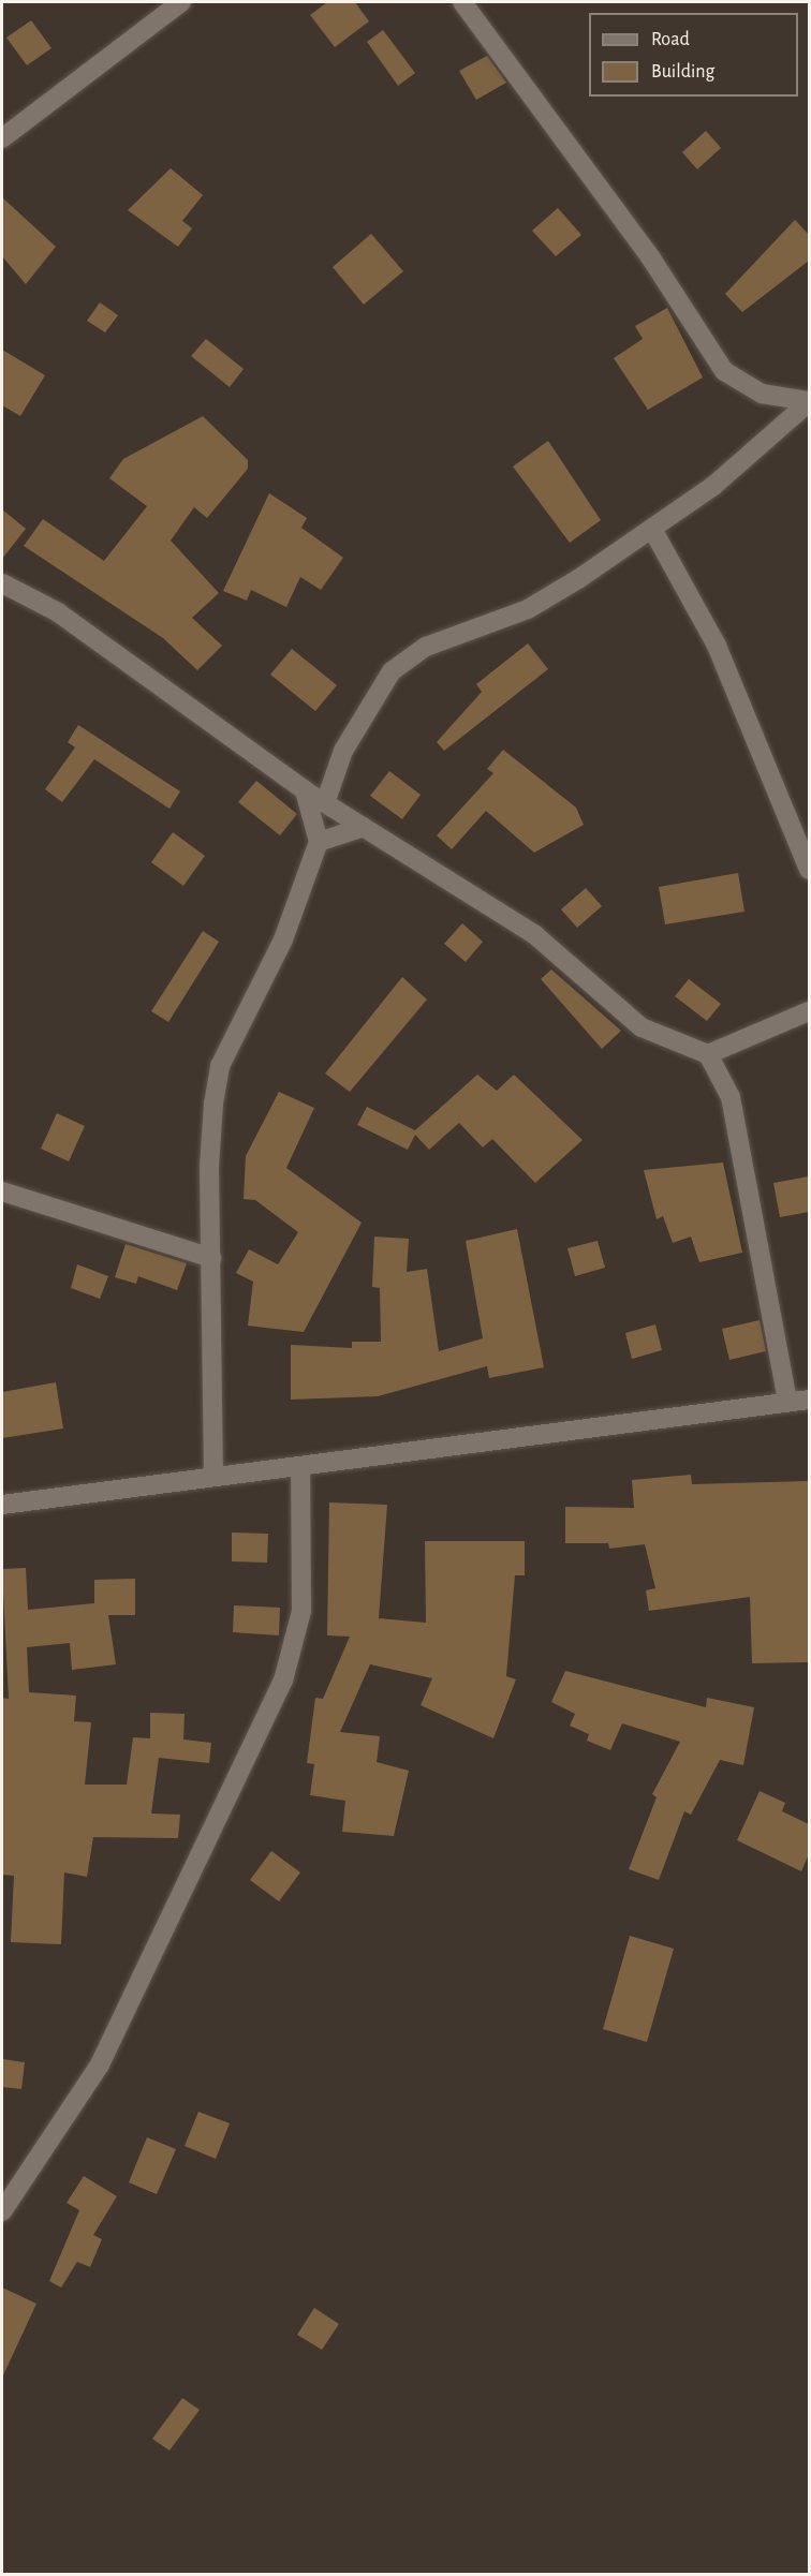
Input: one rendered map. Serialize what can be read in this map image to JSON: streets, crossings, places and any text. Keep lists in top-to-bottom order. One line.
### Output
{"legend":["Road","Building"]}
